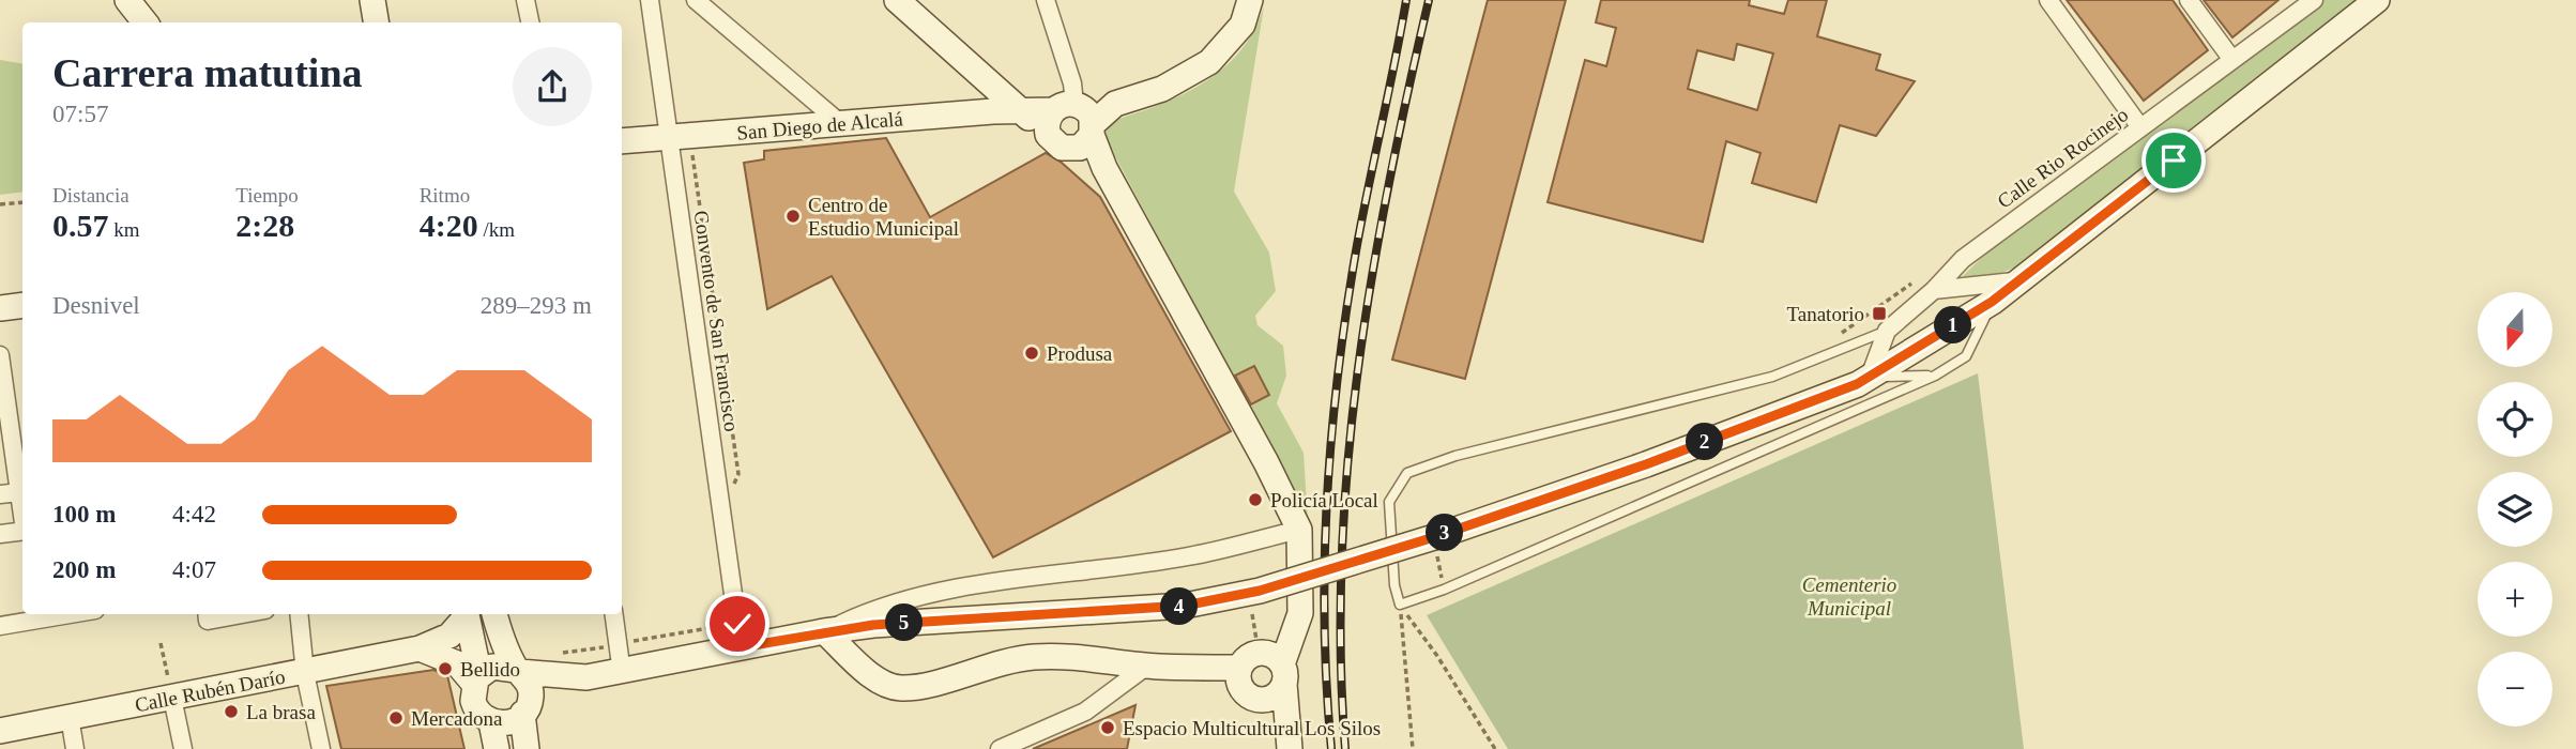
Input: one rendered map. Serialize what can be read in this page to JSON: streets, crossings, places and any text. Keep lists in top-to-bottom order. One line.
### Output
{"streets":{"street":["San Diego de Alcalá","Calle Rio Rocinejo","Convento de San Francisco","Calle Rubén Darío"]},"crossings":[["San Diego de Alcalá","Convento de San Francisco"]],"parks":["Cementerio Municipal"],"places":{"other":["Centro de Estudio Municipal","Produsa","Policía Local","Bellido","La brasa","Mercadona","Espacio Multicultural Los Silos"],"transit":["Tanatorio"]},"north":"bottom","page":{"heading":["Carrera matutina","07:57"],"stats":[["Distancia","0.57 km"],["Tiempo","2:28"],["Ritmo","4:20 /km"]],"chart":["Desnivel","289–293 m"],"map_buttons":["+","−"],"pins":["1","2","3","4","5"],"list":[{"name":"100 m","note":"4:42"},{"name":"200 m","note":"4:07"}]}}
